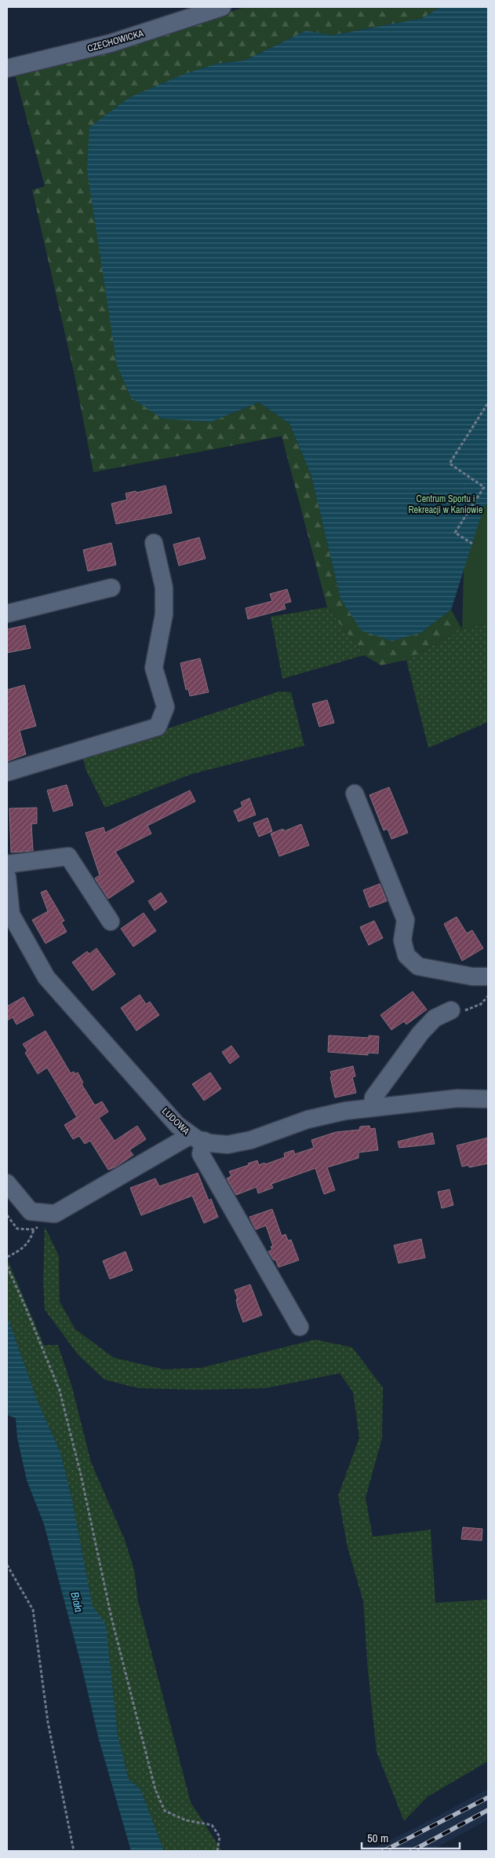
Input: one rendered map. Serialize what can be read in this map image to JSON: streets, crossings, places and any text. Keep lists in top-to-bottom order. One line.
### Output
{"streets":{"street":["CZECHOWICKA","LUDOWA"]},"water":["Biała"],"parks":["Centrum Sportu i Rekreacji w Kaniowie"],"scale_bar":"50 m"}
